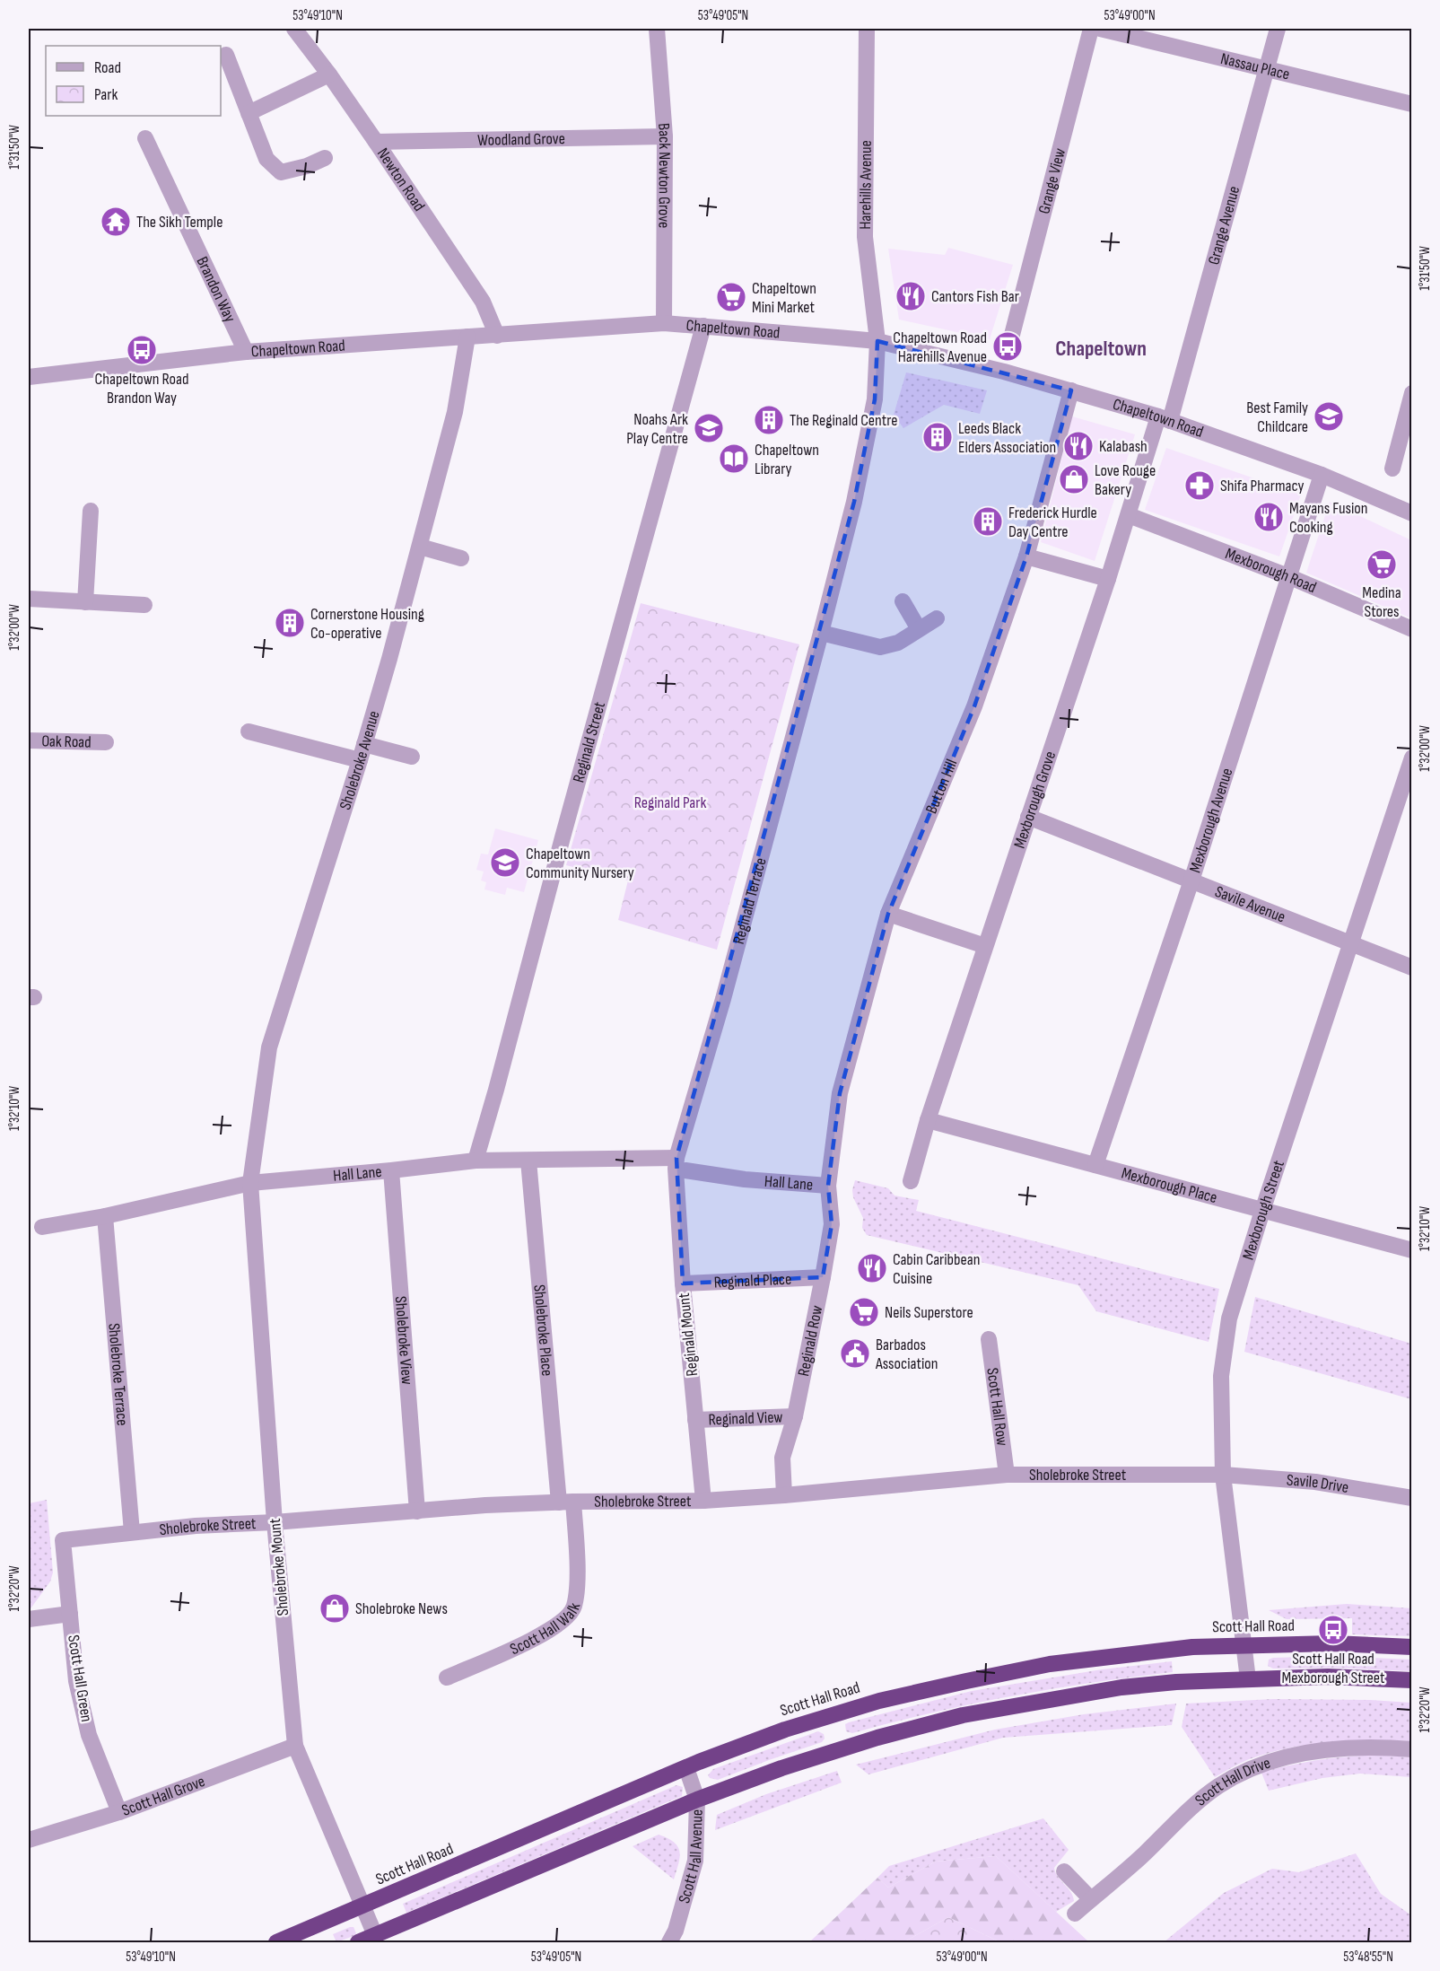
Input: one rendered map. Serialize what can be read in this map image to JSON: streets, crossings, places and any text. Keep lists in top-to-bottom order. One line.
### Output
{"streets":{"highway":["Scott Hall Road"],"street":["Nassau Place","Woodland Grove","Back Newton Grove","Newton Road","Grange View","Harehills Avenue","Grange Avenue","Brandon Way","Chapeltown Road","Mexborough Road","Oak Road","Reginald Street","Sholebroke Avenue","Button Hill","Mexborough Grove","Mexborough Avenue","Reginald Terrace","Savile Avenue","Hall Lane","Mexborough Place","Mexborough Street","Reginald Place","Sholebroke Place","Reginald Mount","Sholebroke View","Reginald Row","Sholebroke Terrace","Scott Hall Row","Reginald View","Sholebroke Street","Savile Drive","Sholebroke Mount","Scott Hall Walk","Scott Hall Green","Scott Hall Drive","Scott Hall Grove","Scott Hall Avenue"]},"crossings":[["Nassau Place","Grange Avenue"],["Woodland Grove","Back Newton Grove"],["Woodland Grove","Newton Road"],["Back Newton Grove","Chapeltown Road"],["Newton Road","Chapeltown Road"],["Harehills Avenue","Chapeltown Road"],["Harehills Avenue","Reginald Terrace"],["Grange Avenue","Chapeltown Road"],["Grange Avenue","Mexborough Grove"],["Brandon Way","Chapeltown Road"],["Chapeltown Road","Reginald Street"],["Chapeltown Road","Sholebroke Avenue"],["Chapeltown Road","Button Hill"],["Chapeltown Road","Mexborough Grove"],["Chapeltown Road","Mexborough Avenue"],["Chapeltown Road","Reginald Terrace"],["Mexborough Road","Mexborough Grove"],["Mexborough Road","Mexborough Avenue"],["Reginald Street","Hall Lane"],["Sholebroke Avenue","Hall Lane"],["Sholebroke Avenue","Sholebroke Mount"],["Button Hill","Hall Lane"],["Button Hill","Reginald Row"],["Mexborough Grove","Savile Avenue"],["Mexborough Grove","Mexborough Place"],["Mexborough Avenue","Savile Avenue"],["Mexborough Avenue","Mexborough Place"],["Reginald Terrace","Hall Lane"],["Reginald Terrace","Reginald Mount"],["Savile Avenue","Mexborough Street"],["Hall Lane","Sholebroke Place"],["Hall Lane","Reginald Mount"],["Hall Lane","Sholebroke View"],["Hall Lane","Reginald Row"],["Hall Lane","Sholebroke Terrace"],["Hall Lane","Sholebroke Mount"],["Mexborough Place","Mexborough Street"],["Mexborough Street","Sholebroke Street"],["Mexborough Street","Savile Drive"],["Mexborough Street","Scott Hall Road"],["Reginald Place","Reginald Mount"],["Reginald Place","Reginald Row"],["Sholebroke Place","Sholebroke Street"],["Sholebroke Place","Scott Hall Walk"],["Reginald Mount","Reginald View"],["Reginald Mount","Sholebroke Street"],["Sholebroke View","Sholebroke Street"],["Reginald Row","Reginald View"],["Reginald Row","Sholebroke Street"],["Sholebroke Terrace","Sholebroke Street"],["Scott Hall Row","Sholebroke Street"],["Sholebroke Street","Savile Drive"],["Sholebroke Street","Sholebroke Mount"],["Sholebroke Street","Scott Hall Walk"],["Sholebroke Street","Scott Hall Green"],["Sholebroke Mount","Scott Hall Road"],["Sholebroke Mount","Scott Hall Grove"],["Scott Hall Road","Scott Hall Avenue"],["Scott Hall Green","Scott Hall Grove"]],"districts":["Chapeltown"],"parks":["Reginald Park"],"places":{"temple":["The Sikh Temple"],"restaurant":["Cantors Fish Bar","Kalabash","Mayans Fusion Cooking","Cabin Caribbean Cuisine"],"supermarket":["Chapeltown Mini Market","Medina Stores","Neils Superstore"],"bus stop":["Chapeltown Road Harehills Avenue","Chapeltown Road Brandon Way","Scott Hall Road Mexborough Street"],"school or university":["Best Family Childcare","Noahs Ark Play Centre","Chapeltown Community Nursery"],"building":["The Reginald Centre","Leeds Black Elders Association","Frederick Hurdle Day Centre","Cornerstone Housing Co-operative"],"library":["Chapeltown Library"],"shop":["Love Rouge Bakery","Sholebroke News"],"pharmacy":["Shifa Pharmacy"],"public building":["Barbados Association"]},"legend":["Road","Park"],"coordinates":["53°49'10\"N","53°49'05\"N","53°49'00\"N","1°31'50\"W","1°32'00\"W","1°32'10\"W","1°32'20\"W","53°48'55\"N"]}
